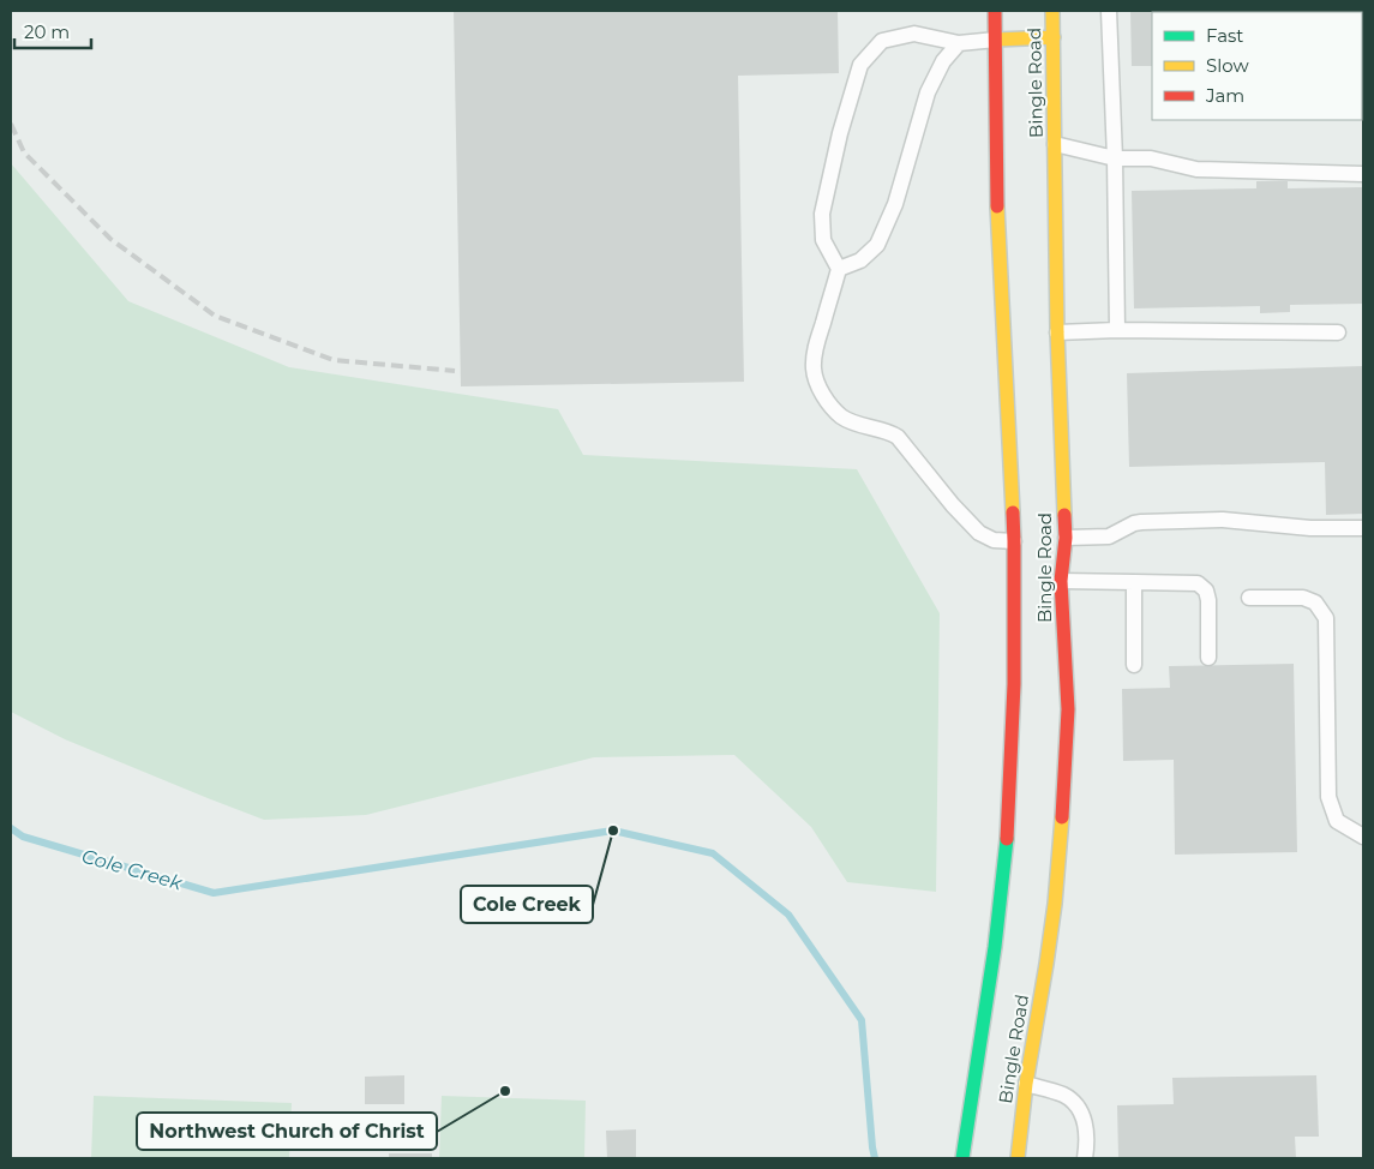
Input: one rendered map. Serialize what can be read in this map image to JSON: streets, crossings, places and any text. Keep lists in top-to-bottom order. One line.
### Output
{"streets":{"main road":["Bingle Road"]},"water":["Cole Creek"],"places":["Cole Creek","Northwest Church of Christ"],"legend":["Fast","Slow","Jam"],"scale_bar":"20 m"}
